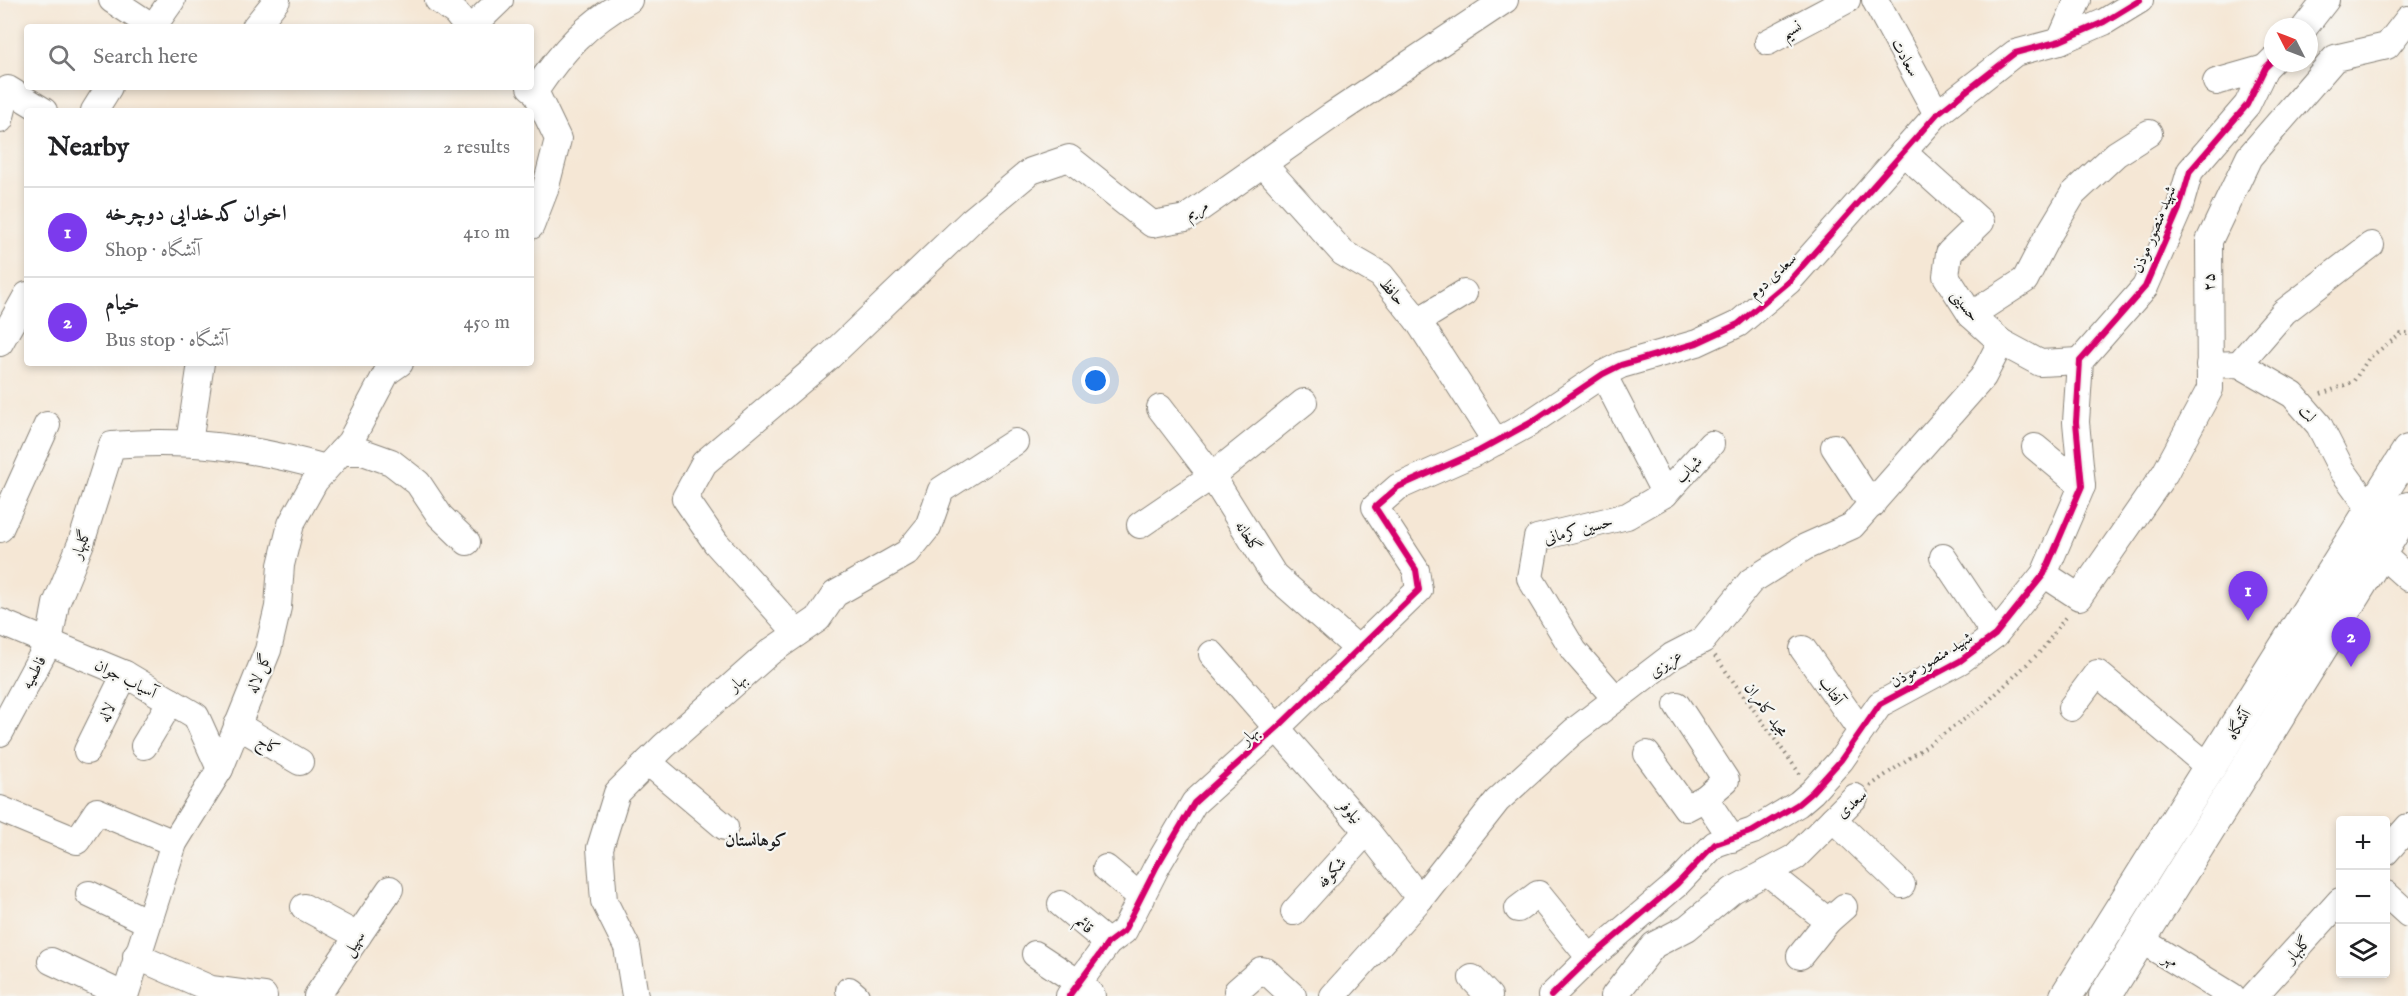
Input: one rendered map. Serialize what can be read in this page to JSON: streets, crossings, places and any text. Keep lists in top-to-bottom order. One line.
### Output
{"streets":{"main road":["آتشگاه"],"street":["نسیم","سعادت","مریم","شهید منصور موذن","سعدی دوم","۲۵","حافظ","حسینی","لت","شهاب","حسین کرمانی","گلخانه","گلبهار","عزیزی","فاطمیه","گل لاله","آسیاب جوان","بهار","آفتاب","لاله","کاج","سعدی","نیلوفر","شکوفه","قائم","سهیل","مهر"],"path":["مجید کامران"]},"crossings":[["سعادت","سعدی دوم"],["مریم","حافظ"],["مریم","بهار"],["شهید منصور موذن","حسینی"],["شهید منصور موذن","آفتاب"],["شهید منصور موذن","مجید کامران"],["سعدی دوم","حافظ"],["سعدی دوم","حسینی"],["سعدی دوم","بهار"],["۲۵","لت"],["۲۵","سعدی"],["حسینی","عزیزی"],["لت","آتشگاه"],["شهاب","حسین کرمانی"],["حسین کرمانی","عزیزی"],["گلخانه","بهار"],["گلبهار","فاطمیه"],["گلبهار","آسیاب جوان"],["عزیزی","مجید کامران"],["عزیزی","نیلوفر"],["فاطمیه","آسیاب جوان"],["گل لاله","آسیاب جوان"],["گل لاله","کاج"],["آسیاب جوان","لاله"],["بهار","نیلوفر"],["بهار","قائم"],["آتشگاه","مهر"],["نیلوفر","شکوفه"]],"districts":["کوهانستان"],"north":"top left","page":{"search":"Search here","heading":["Nearby","2 results"],"list":[{"mark":"1","name":"اخوان کدخدایی دوچرخه","note":"Shop · آتشگاه","value":"410 m"},{"mark":"2","name":"خیام","note":"Bus stop · آتشگاه","value":"450 m"}],"pins":["1","2"],"map_buttons":["+","−"]}}
